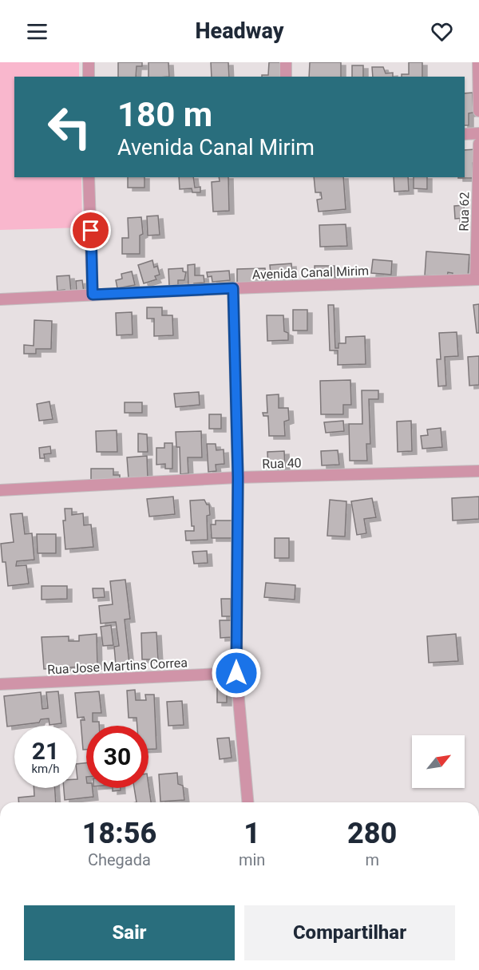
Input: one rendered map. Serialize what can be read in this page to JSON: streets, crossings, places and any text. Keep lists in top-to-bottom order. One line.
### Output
{"streets":{"street":["Rua 62","Avenida Canal Mirim","Rua 40","Rua Jose Martins Correa"]},"crossings":[["Rua 62","Avenida Canal Mirim"]],"north":"top right","page":{"header":"Headway","turn":["180 m","Avenida Canal Mirim"],"speed":"21 km/h","limit":"30","eta":["18:56","Chegada","1","min","280","m"],"buttons":["Sair","Compartilhar"]}}
